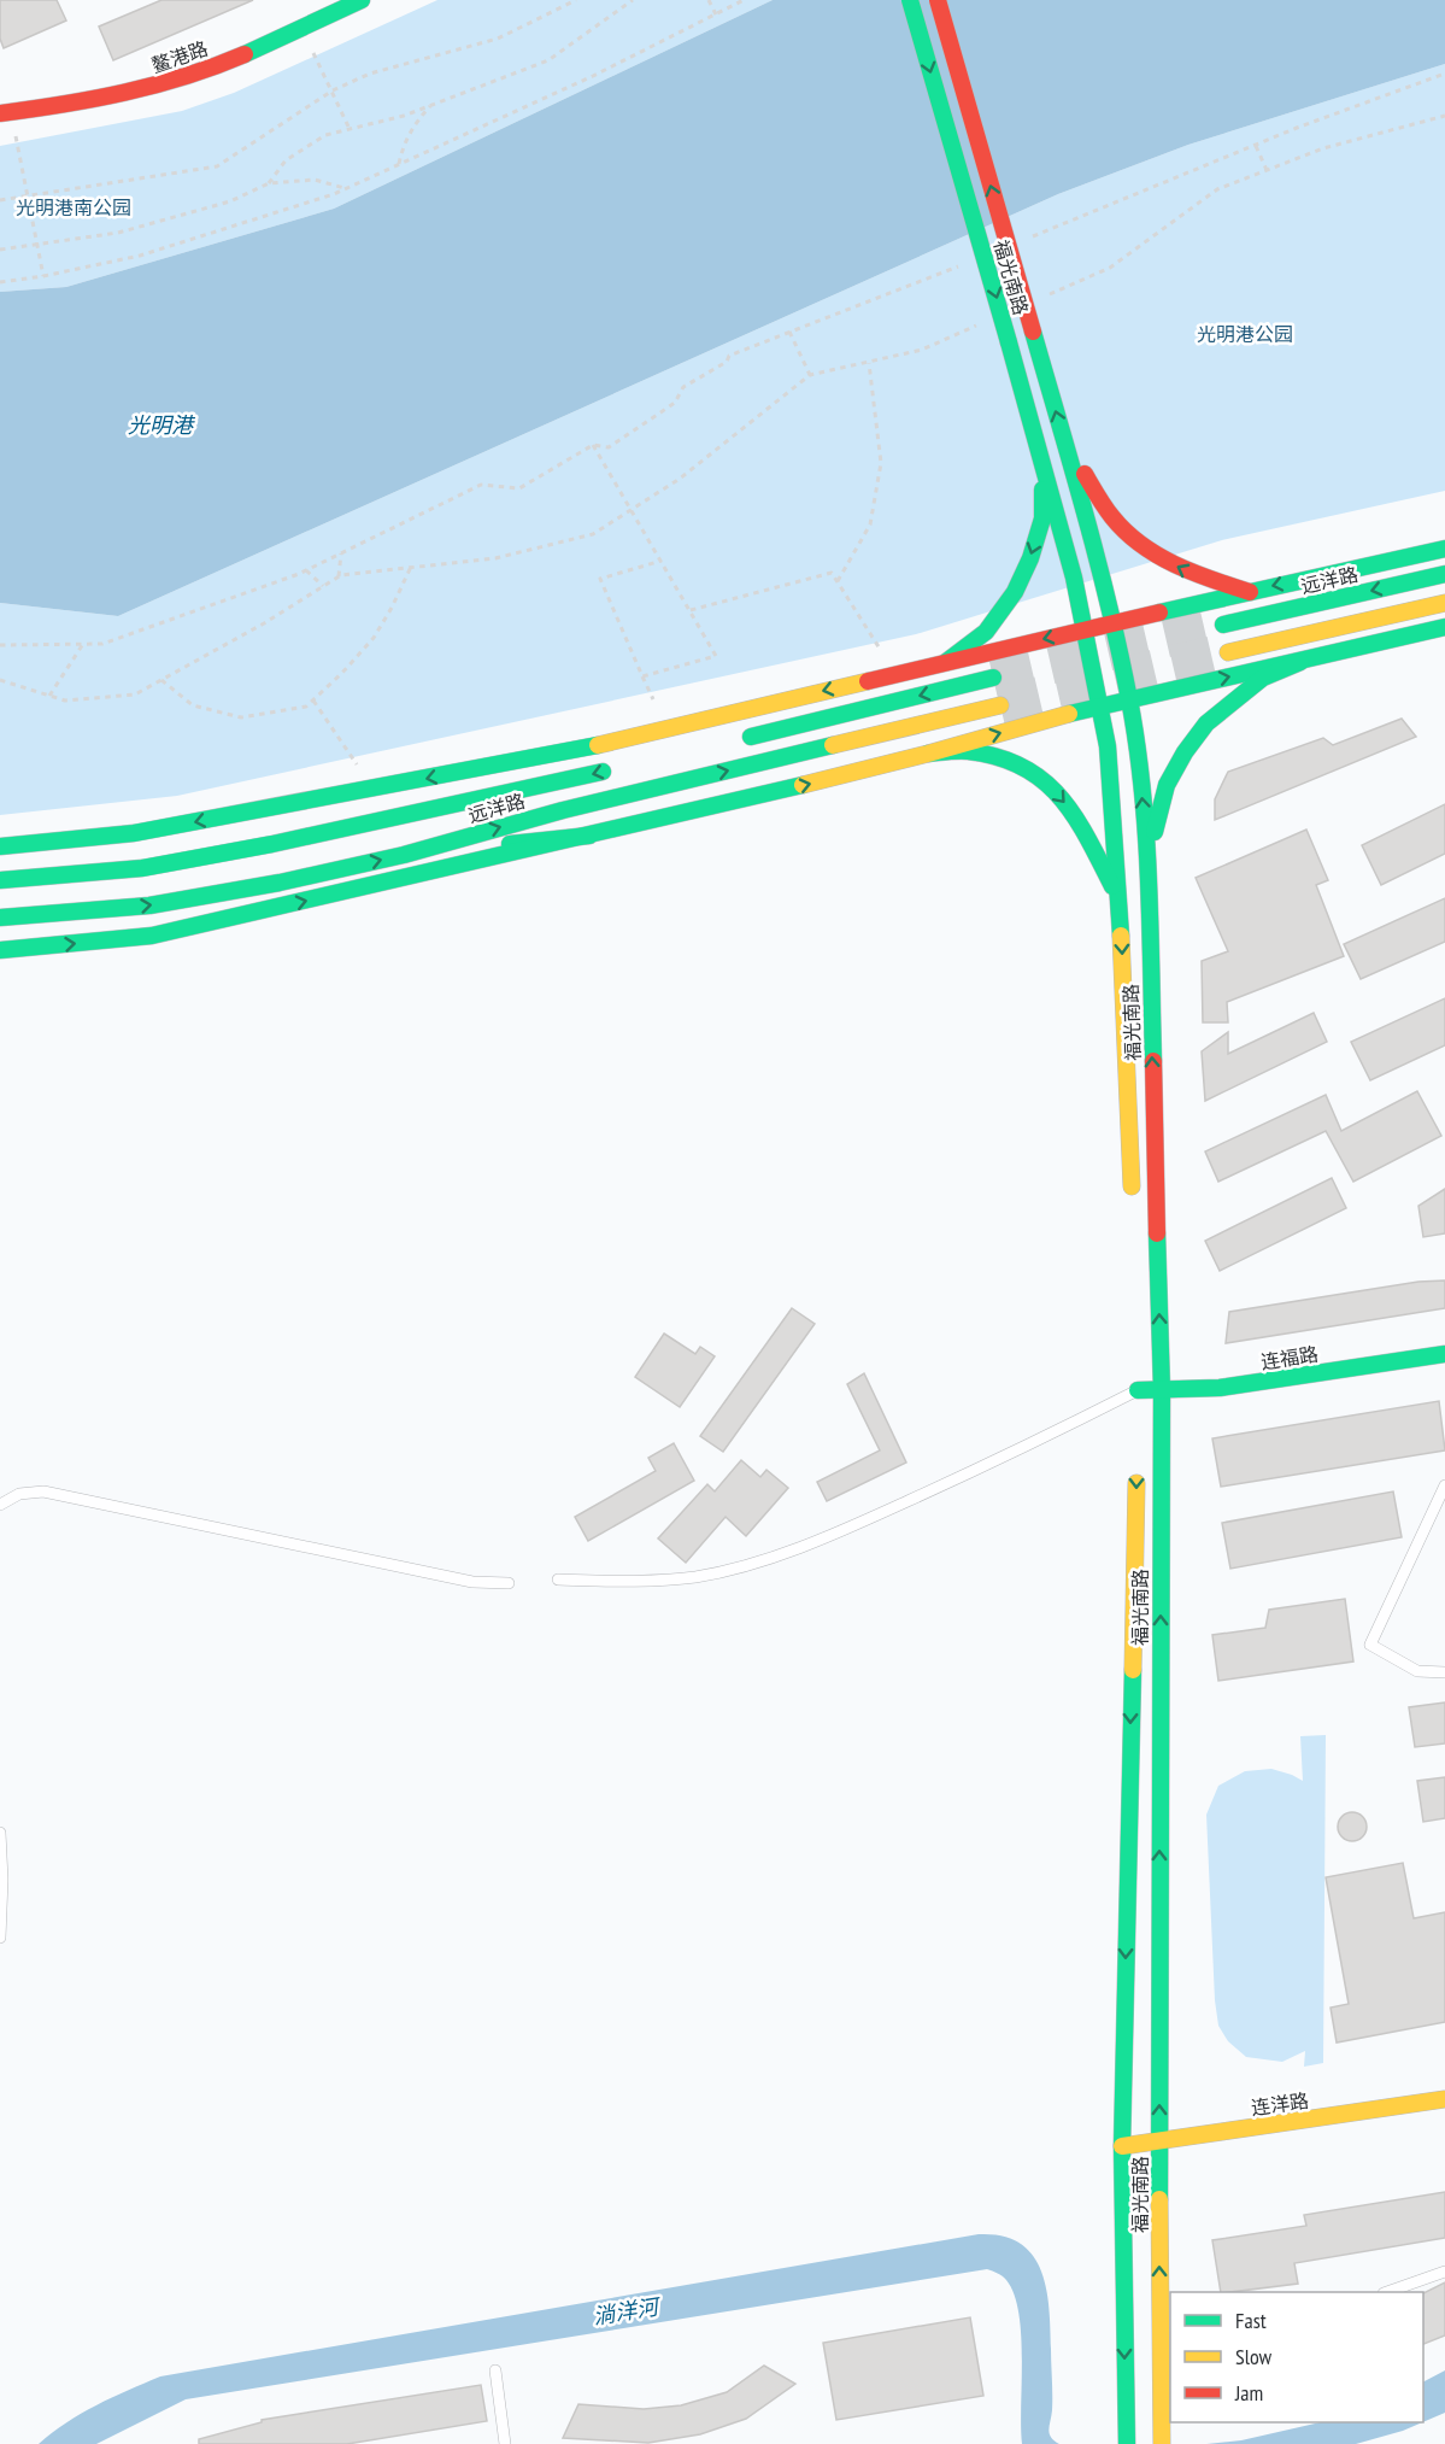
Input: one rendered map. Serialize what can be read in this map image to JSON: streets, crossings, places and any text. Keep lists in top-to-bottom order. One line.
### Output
{"streets":{"main road":["鳌港路","福光南路","远洋路","连福路","连洋路"]},"crossings":[["福光南路","连福路"],["福光南路","连洋路"]],"water":["光明港","淌洋河"],"parks":["光明港南公园","光明港公园"],"legend":["Fast","Slow","Jam"]}
